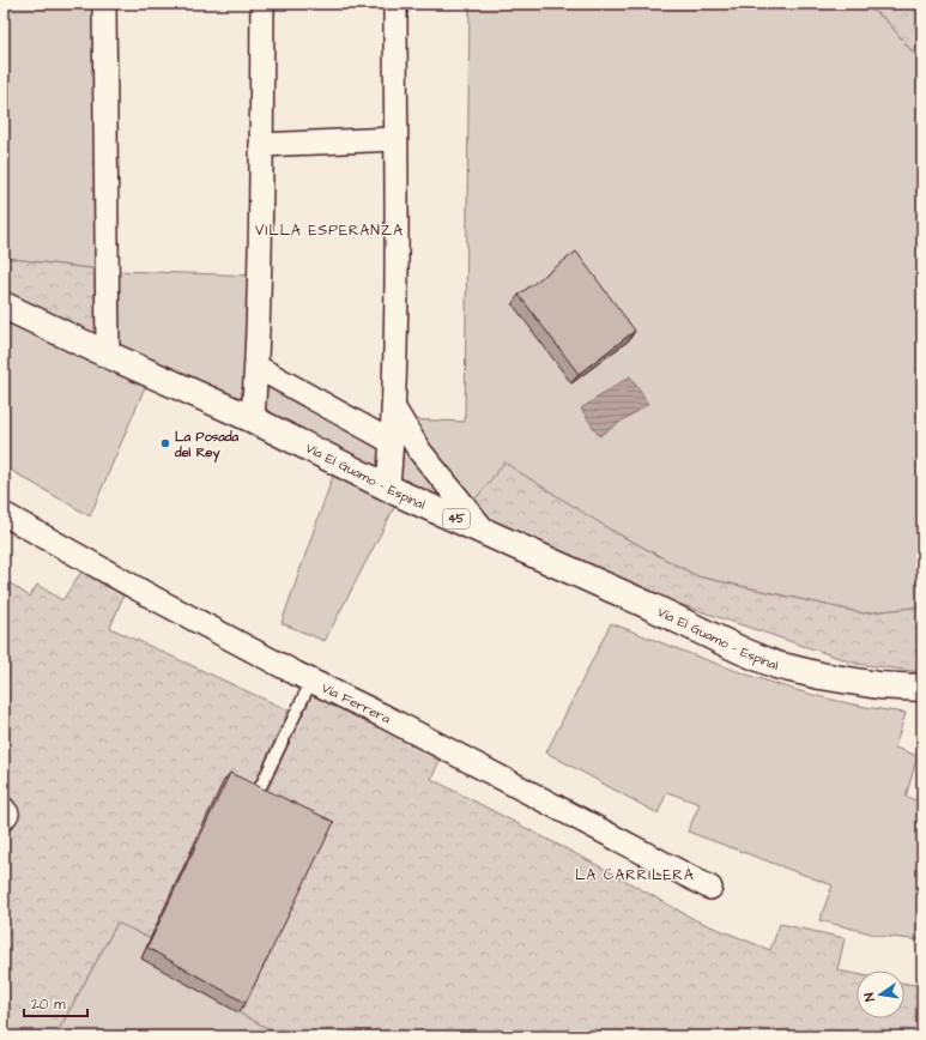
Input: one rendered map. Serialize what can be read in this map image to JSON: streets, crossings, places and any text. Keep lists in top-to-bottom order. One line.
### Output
{"streets":{"main road":["Vía El Guamo - Espinal","45"],"street":["Vía Ferrera"]},"districts":["VILLA ESPERANZA","LA CARRILERA"],"places":["La Posada del Rey"],"scale_bar":"20 m","north":"left"}
